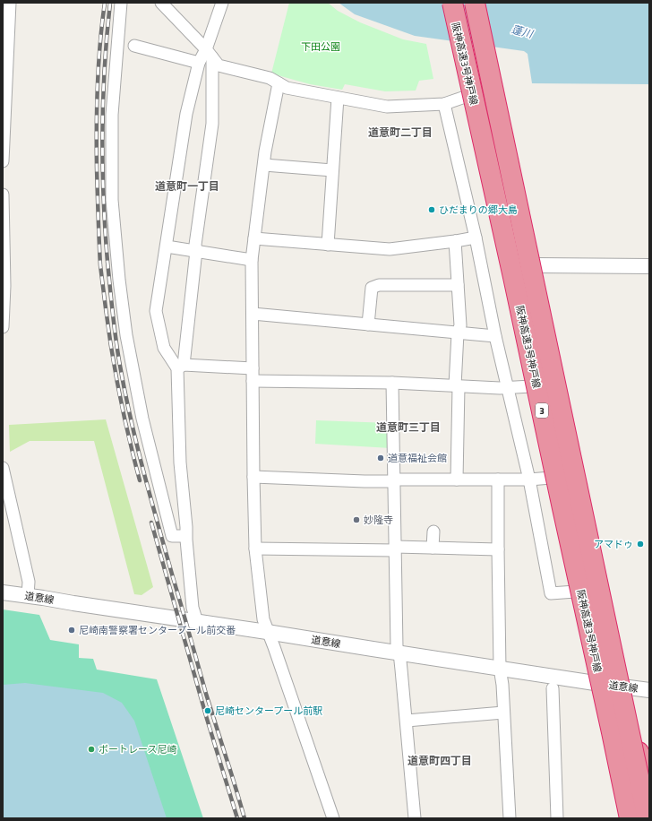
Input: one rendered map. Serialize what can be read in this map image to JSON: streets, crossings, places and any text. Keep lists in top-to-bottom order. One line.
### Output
{"streets":{"highway":["阪神高速3号神戸線","3"],"street":["道意線"]},"districts":["道意町二丁目","道意町一丁目","道意町三丁目","道意町四丁目"],"water":["蓬川"],"parks":["下田公園"],"places":["ひだまりの郷大島","道意福祉会館","妙隆寺","アマドゥ","尼崎南警察署センタープール前交番","尼崎センタープール前駅","ボートレース尼崎"]}
